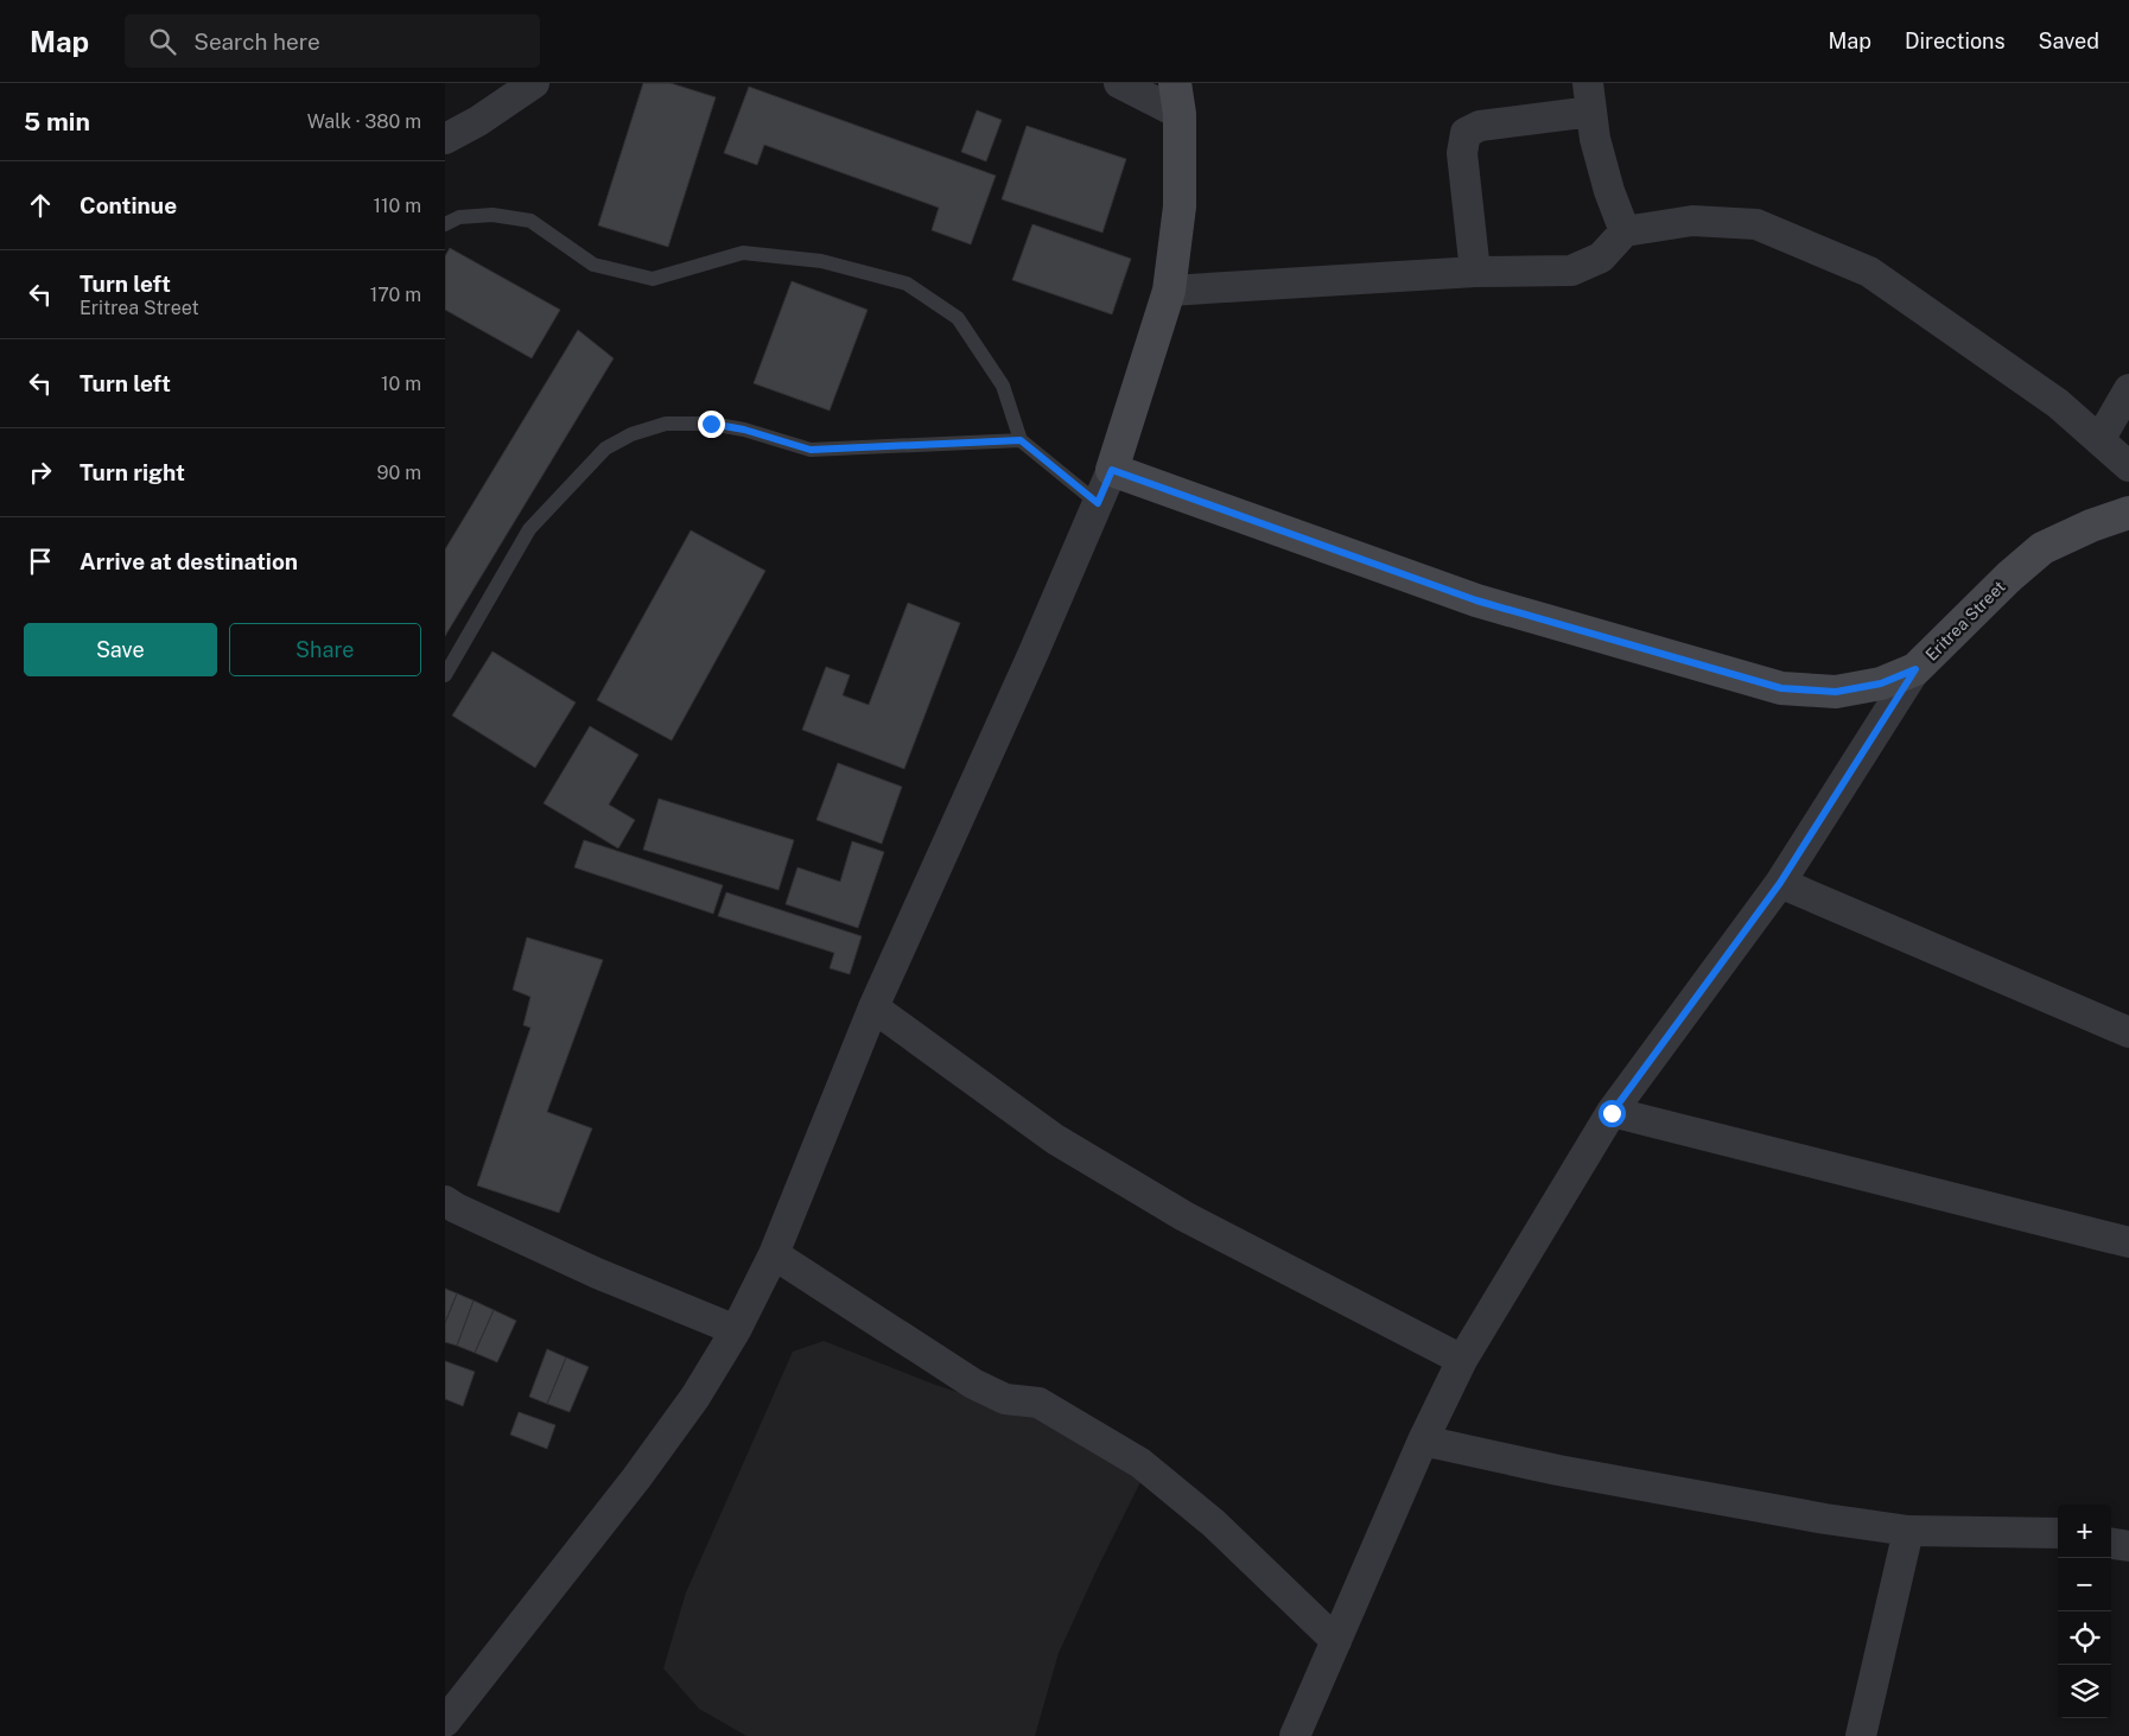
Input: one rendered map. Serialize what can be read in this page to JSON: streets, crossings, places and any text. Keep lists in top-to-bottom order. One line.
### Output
{"streets":{"main road":["Eritrea Street"]},"page":{"header":"Map","search":"Search here","nav":["Map","Directions","Saved"],"heading":["5 min","Walk · 380 m"],"list":[["Continue","110 m"],["Turn left","Eritrea Street","170 m"],["Turn left","10 m"],["Turn right","90 m"],"Arrive at destination"],"buttons":["Save","Share"],"map_buttons":["+","−"]}}
